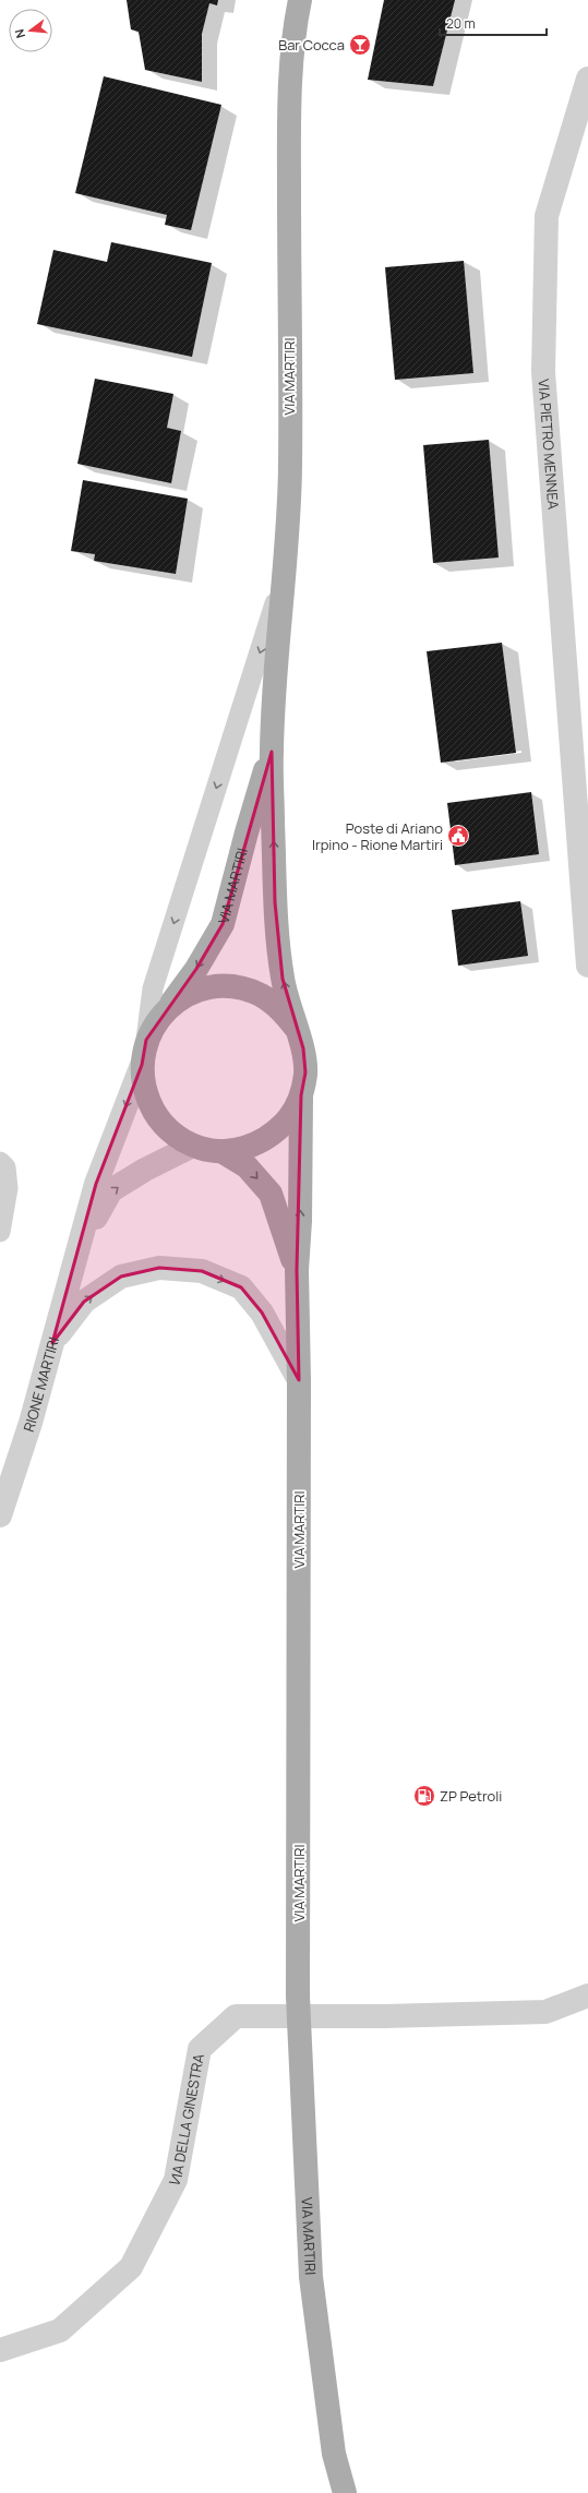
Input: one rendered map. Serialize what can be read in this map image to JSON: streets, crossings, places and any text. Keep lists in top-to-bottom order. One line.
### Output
{"streets":{"main road":["VIA MARTIRI"],"street":["VIA PIETRO MENNEA","RIONE MARTIRI","VIA DELLA GINESTRA"]},"crossings":[["VIA MARTIRI","RIONE MARTIRI"]],"places":{"bar":["Bar Cocca"],"public building":["Poste di Ariano Irpino - Rione Martiri"],"fuel station":["ZP Petroli"]},"scale_bar":"20 m","north":"left"}
